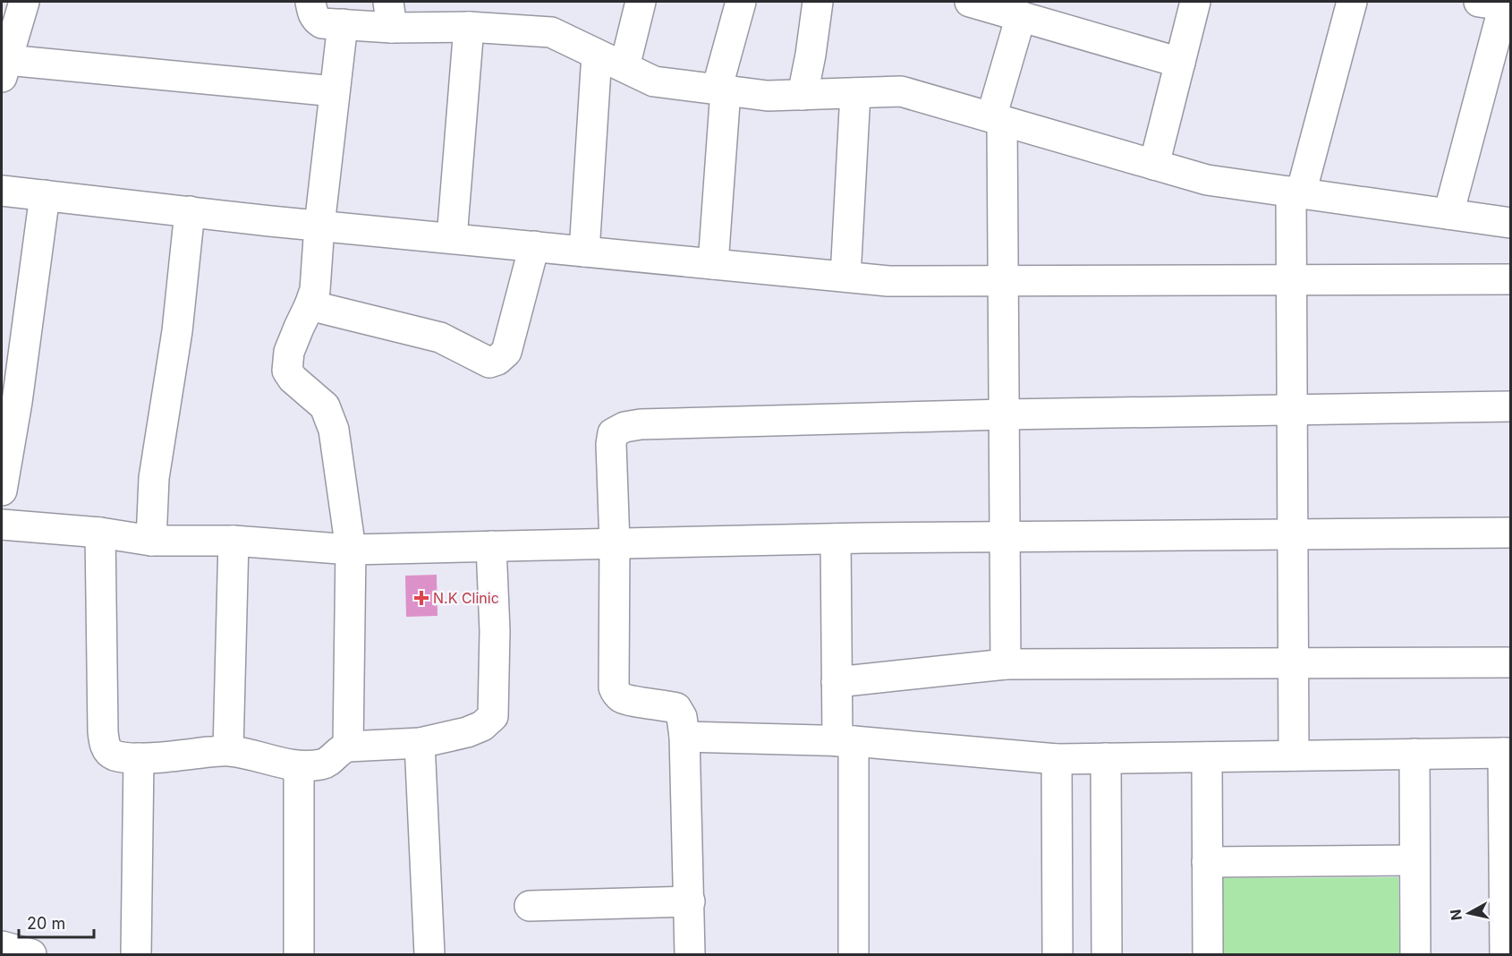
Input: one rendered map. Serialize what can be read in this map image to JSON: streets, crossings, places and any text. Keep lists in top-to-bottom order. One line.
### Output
{"places":{"health":["N.K Clinic"]},"scale_bar":"20 m","north":"left"}
